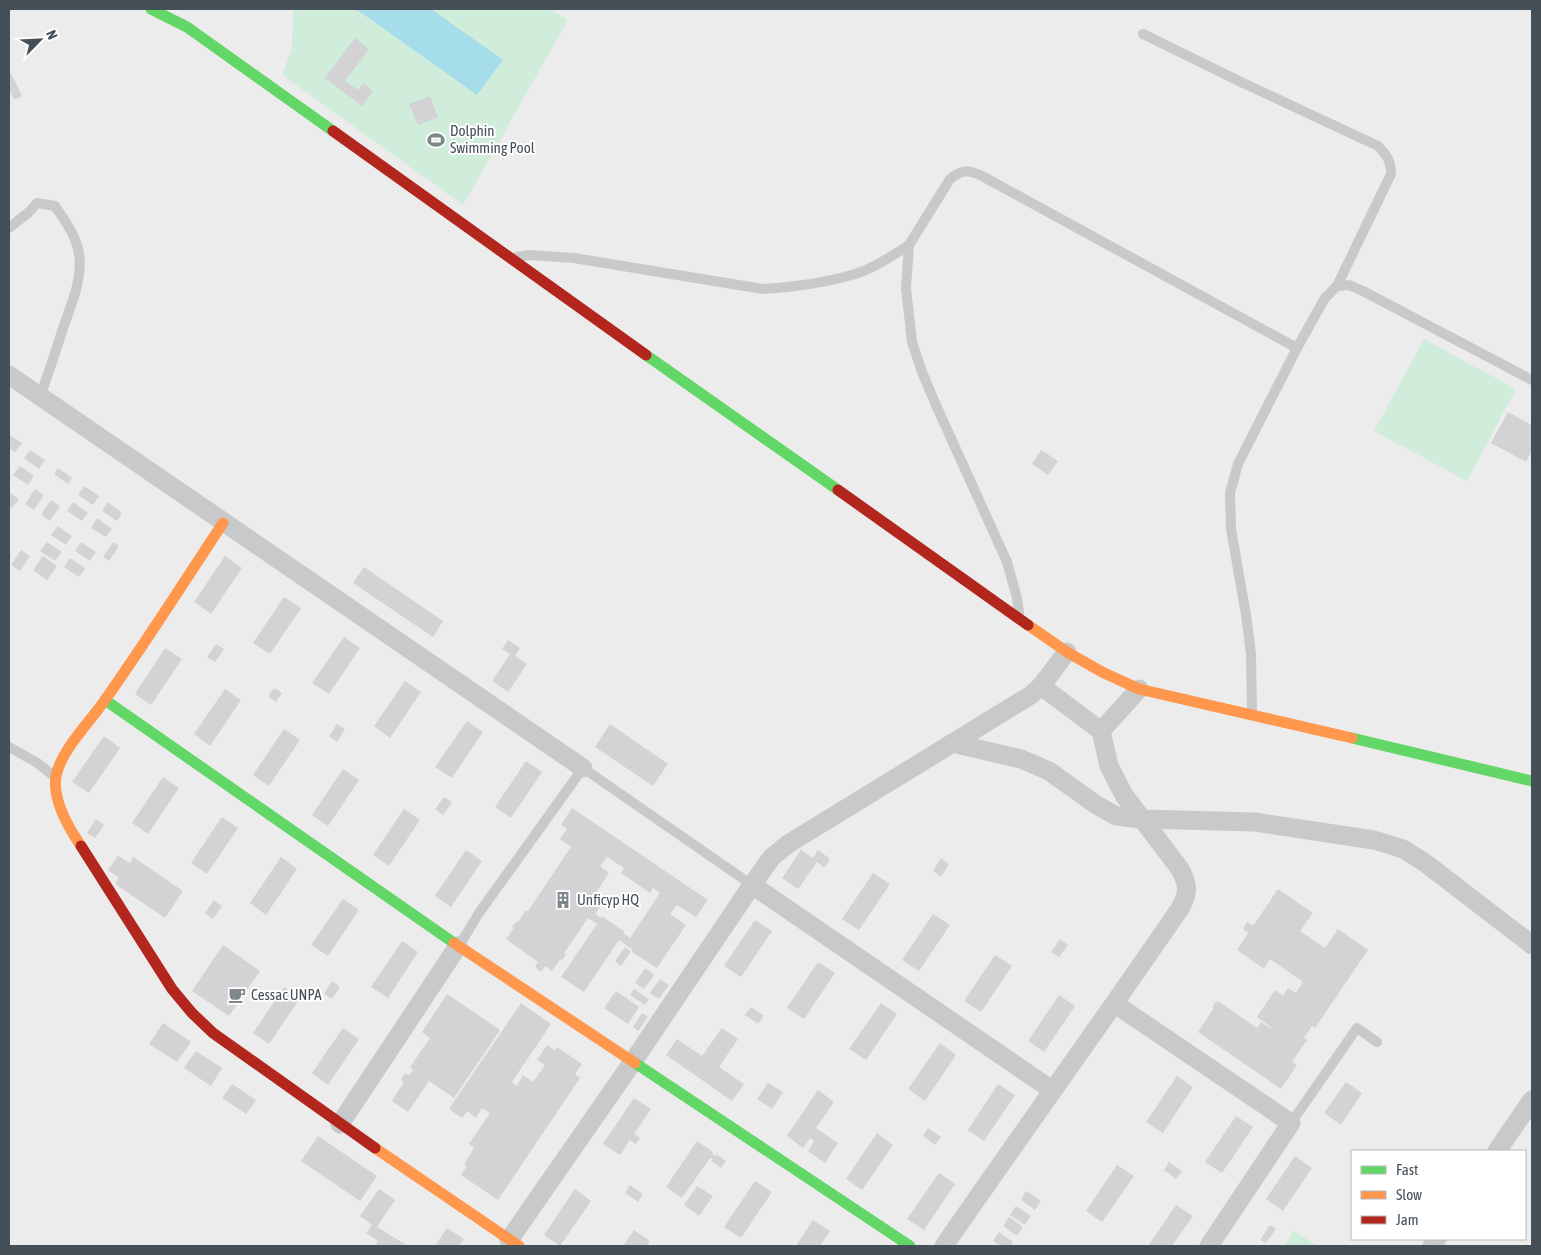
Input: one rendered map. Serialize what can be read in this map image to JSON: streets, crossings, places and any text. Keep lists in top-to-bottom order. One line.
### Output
{"places":{"sports":["Dolphin Swimming Pool"],"building":["Unficyp HQ"],"cafe":["Cessac UNPA"]},"legend":["Fast","Slow","Jam"],"north":"top right"}
